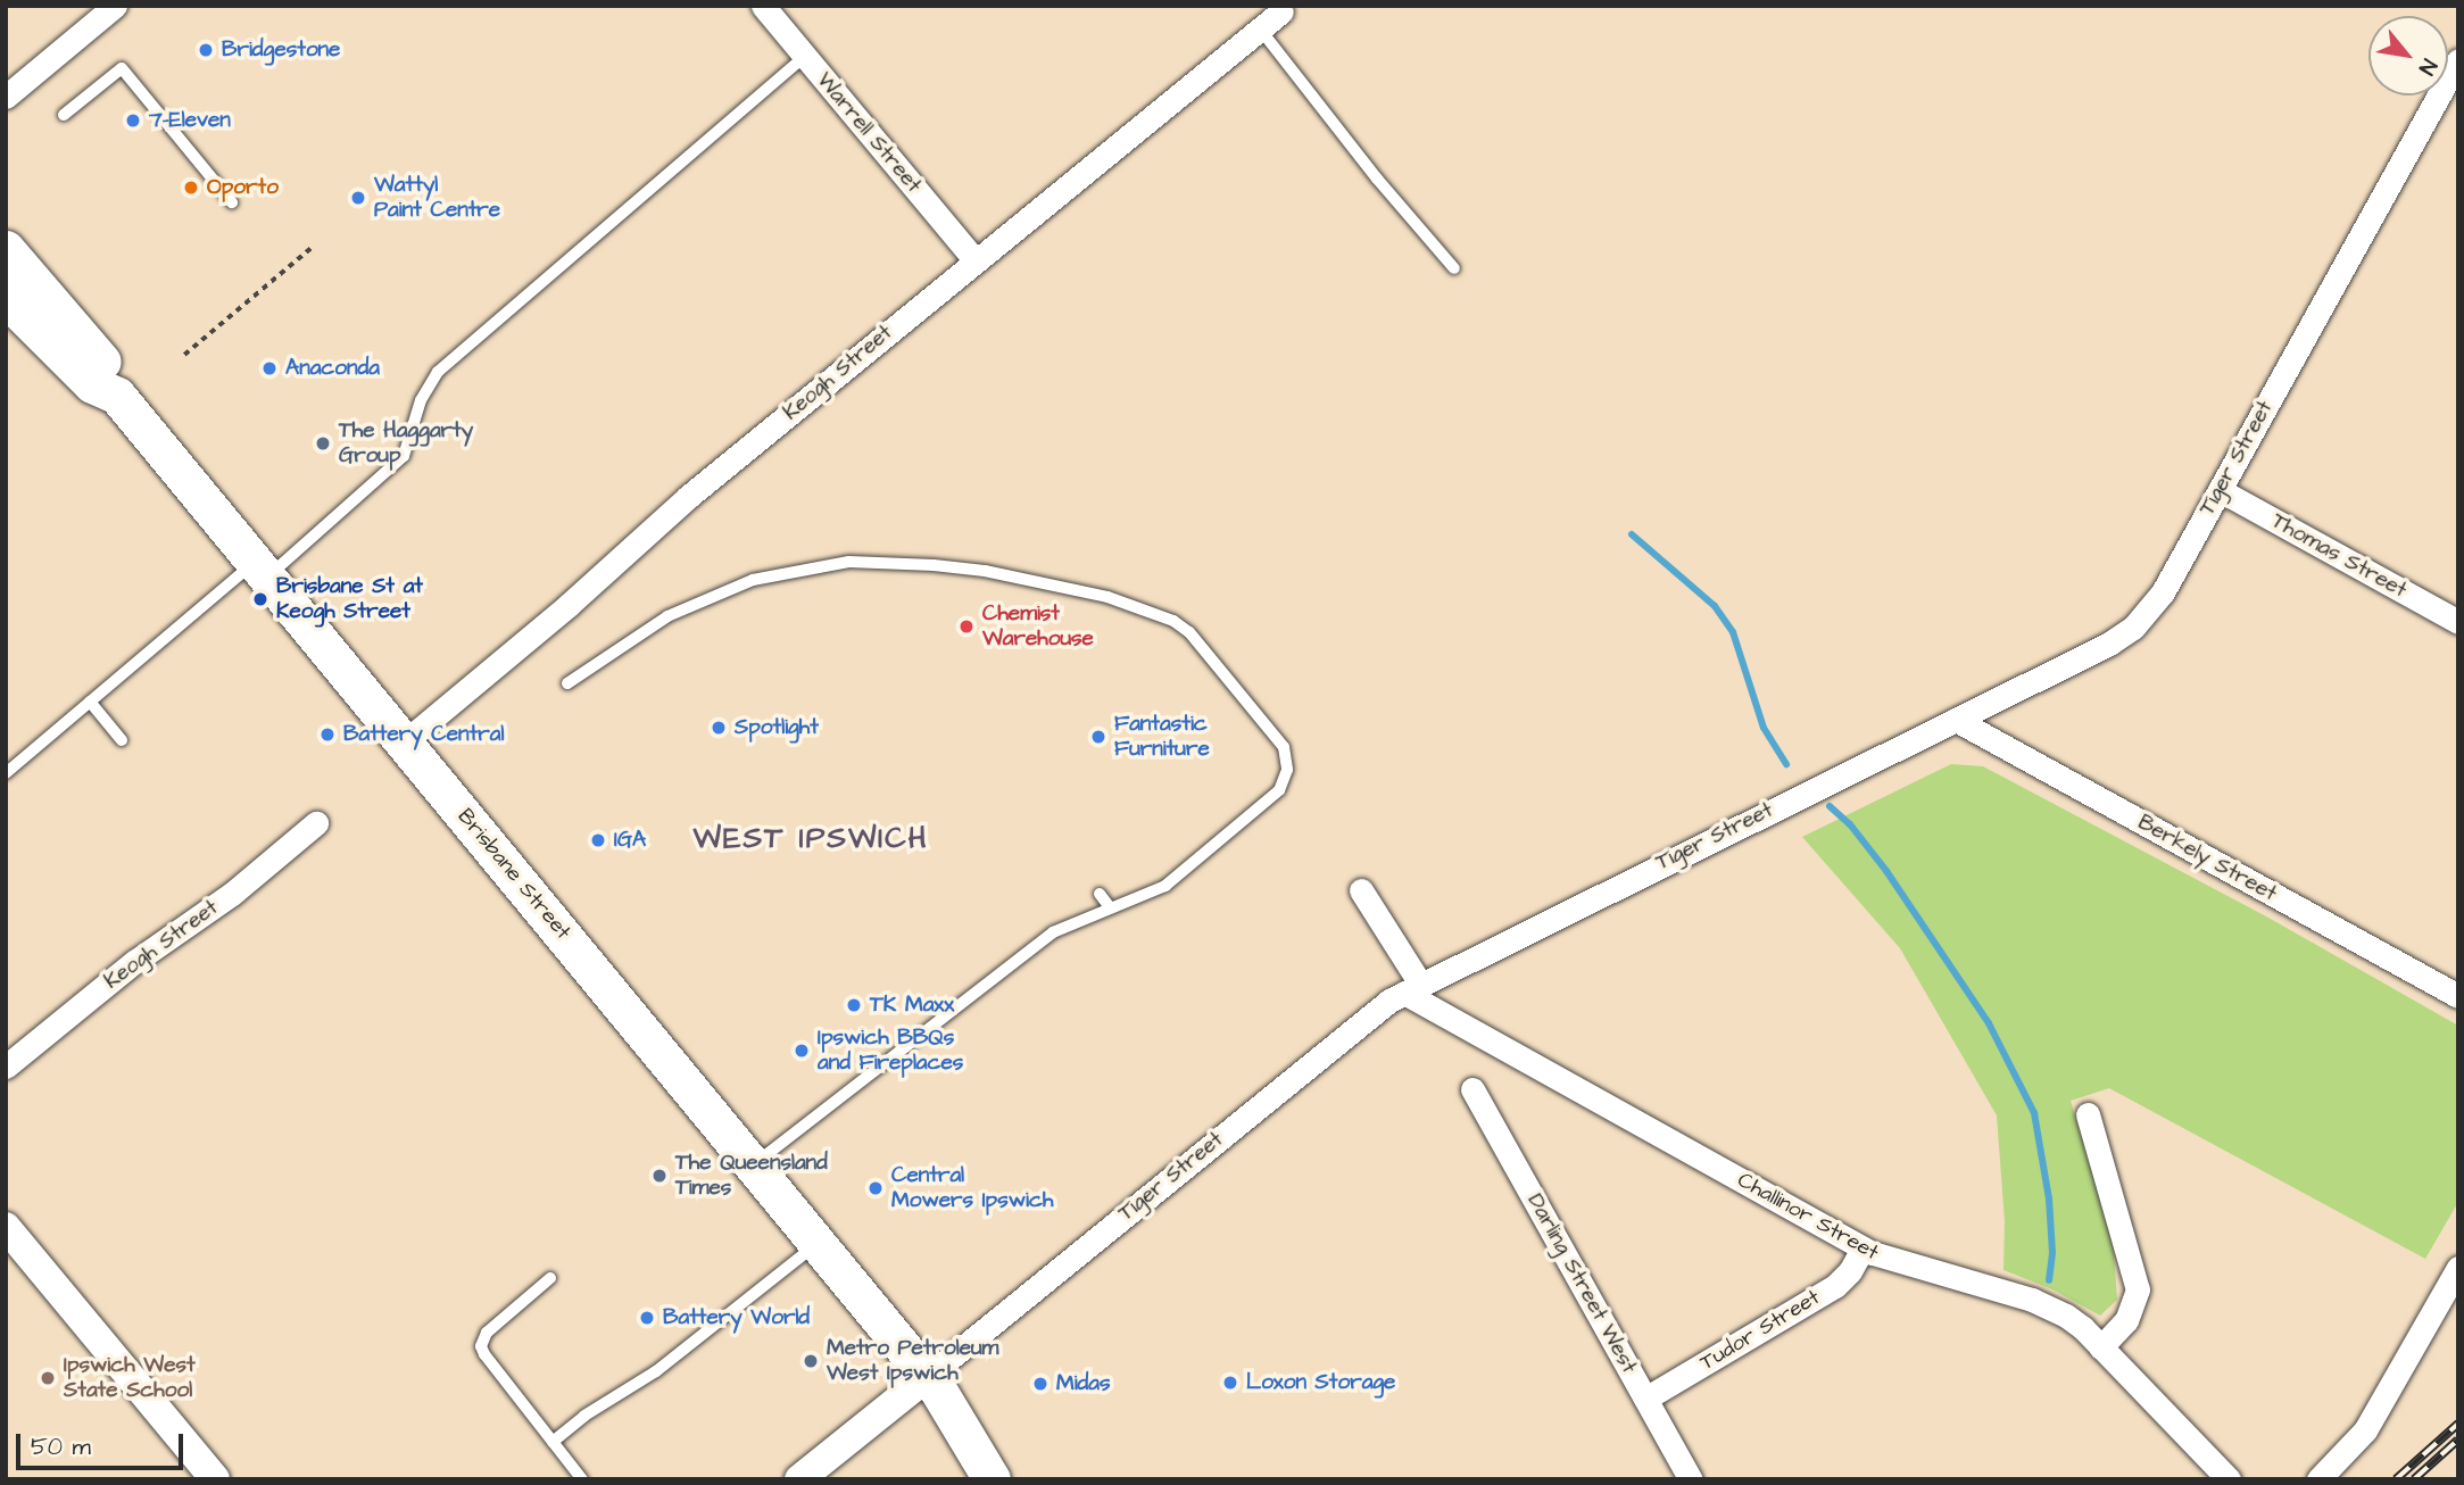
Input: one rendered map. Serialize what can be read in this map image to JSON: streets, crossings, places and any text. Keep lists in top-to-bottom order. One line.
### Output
{"streets":{"main road":["Brisbane Street"],"street":["Warrell Street","Keogh Street","Tiger Street","Thomas Street","Berkely Street","Challinor Street","Darling Street West","Tudor Street"]},"crossings":[["Warrell Street","Keogh Street"],["Keogh Street","Brisbane Street"],["Tiger Street","Thomas Street"],["Tiger Street","Berkely Street"],["Tiger Street","Brisbane Street"],["Tiger Street","Challinor Street"],["Challinor Street","Tudor Street"],["Darling Street West","Tudor Street"]],"districts":["WEST IPSWICH"],"places":["Bridgestone","7-Eleven","Oporto","Wattyl Paint Centre","Anaconda","The Haggarty Group","Brisbane St at Keogh Street","Chemist Warehouse","Spotlight","Battery Central","Fantastic Furniture","IGA","TK Maxx","Ipswich BBQs and Fireplaces","The Queensland Times","Central Mowers Ipswich","Battery World","Metro Petroleum West Ipswich","Ipswich West State School","Loxon Storage","Midas"],"scale_bar":"50 m","north":"bottom right"}
